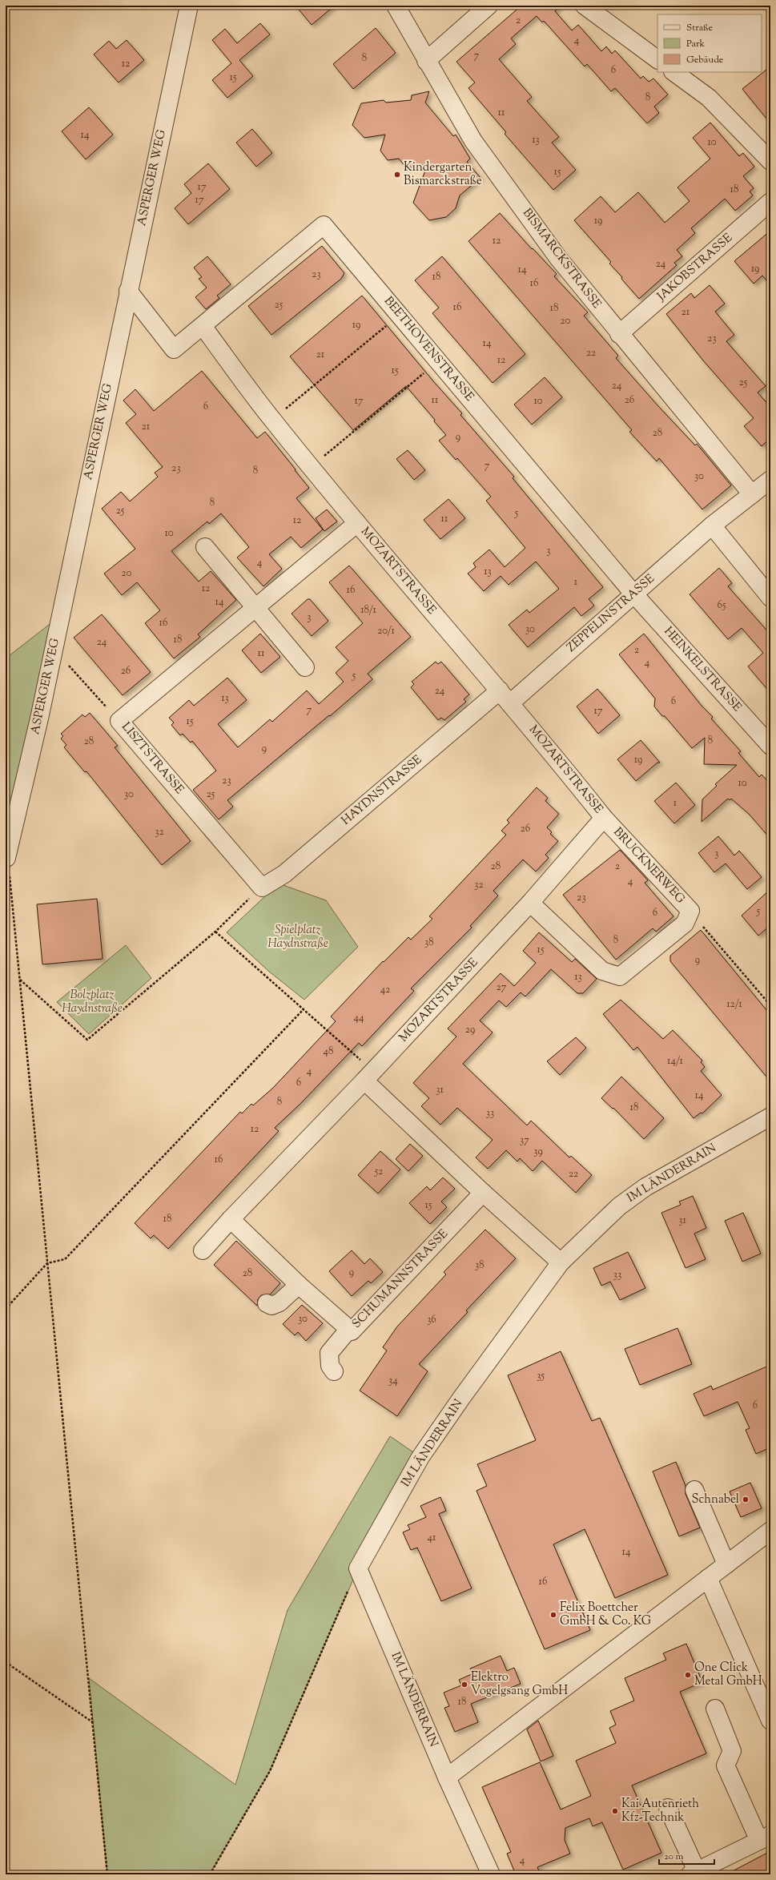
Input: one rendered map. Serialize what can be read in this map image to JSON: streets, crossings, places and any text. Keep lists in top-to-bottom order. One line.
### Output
{"streets":{"street":["ASPERGER WEG","BISMARCKSTRASSE","JAKOBSTRASSE","BEETHOVENSTRASSE","MOZARTSTRASSE","ZEPPELINSTRASSE","HEINKELSTRASSE","LISZTSTRASSE","HAYDNSTRASSE","BRUCKNERWEG","IM LÄNDERRAIN","SCHUMANNSTRASSE"]},"crossings":[["BISMARCKSTRASSE","JAKOBSTRASSE"],["BISMARCKSTRASSE","ZEPPELINSTRASSE"],["BEETHOVENSTRASSE","MOZARTSTRASSE"],["BEETHOVENSTRASSE","ZEPPELINSTRASSE"],["BEETHOVENSTRASSE","HEINKELSTRASSE"],["MOZARTSTRASSE","ZEPPELINSTRASSE"],["MOZARTSTRASSE","LISZTSTRASSE"],["MOZARTSTRASSE","HAYDNSTRASSE"],["MOZARTSTRASSE","BRUCKNERWEG"],["ZEPPELINSTRASSE","HEINKELSTRASSE"],["ZEPPELINSTRASSE","HAYDNSTRASSE"],["LISZTSTRASSE","HAYDNSTRASSE"]],"parks":["Spielplatz Haydnstraße","Bolzplatz Haydnstraße"],"places":["Kindergarten Bismarckstraße","Schnabel","Felix Boettcher GmbH & Co. KG","One Click Metal GmbH","Elektro Vogelgsang GmbH","Kai Autenrieth Kfz-Technik"],"house_numbers":["2","4","7","8","12","6","15","8","11","14","13","10","15","17","18","17","19","12","24","19","14","23","18","16","25","16","18","21","20","19","23","14","22","21","12","15","25","24","11","26","17","10","6","21","28","9","7","23","8","30","8","25","5","11","12","10","3","4","13","20","1","12","16","14","65","18/1","3","16","30","20/1","18","24","2","11","4","26","5","24","13","6","7","17","15","8","28","9","19","23","10","30","25","1","26","32","3","28","2","4","32","23","5","6","8","38","15","9","13","27","42","12/1","44","29","48","14/1","4","6","31","14","8","18","33","12","37","39","16","52","22","15","18","31","38","9","28","33","30","36","35","34","6","41","14","16","18","4"],"legend":["Straße","Park","Gebäude"],"scale_bar":"20 m"}
